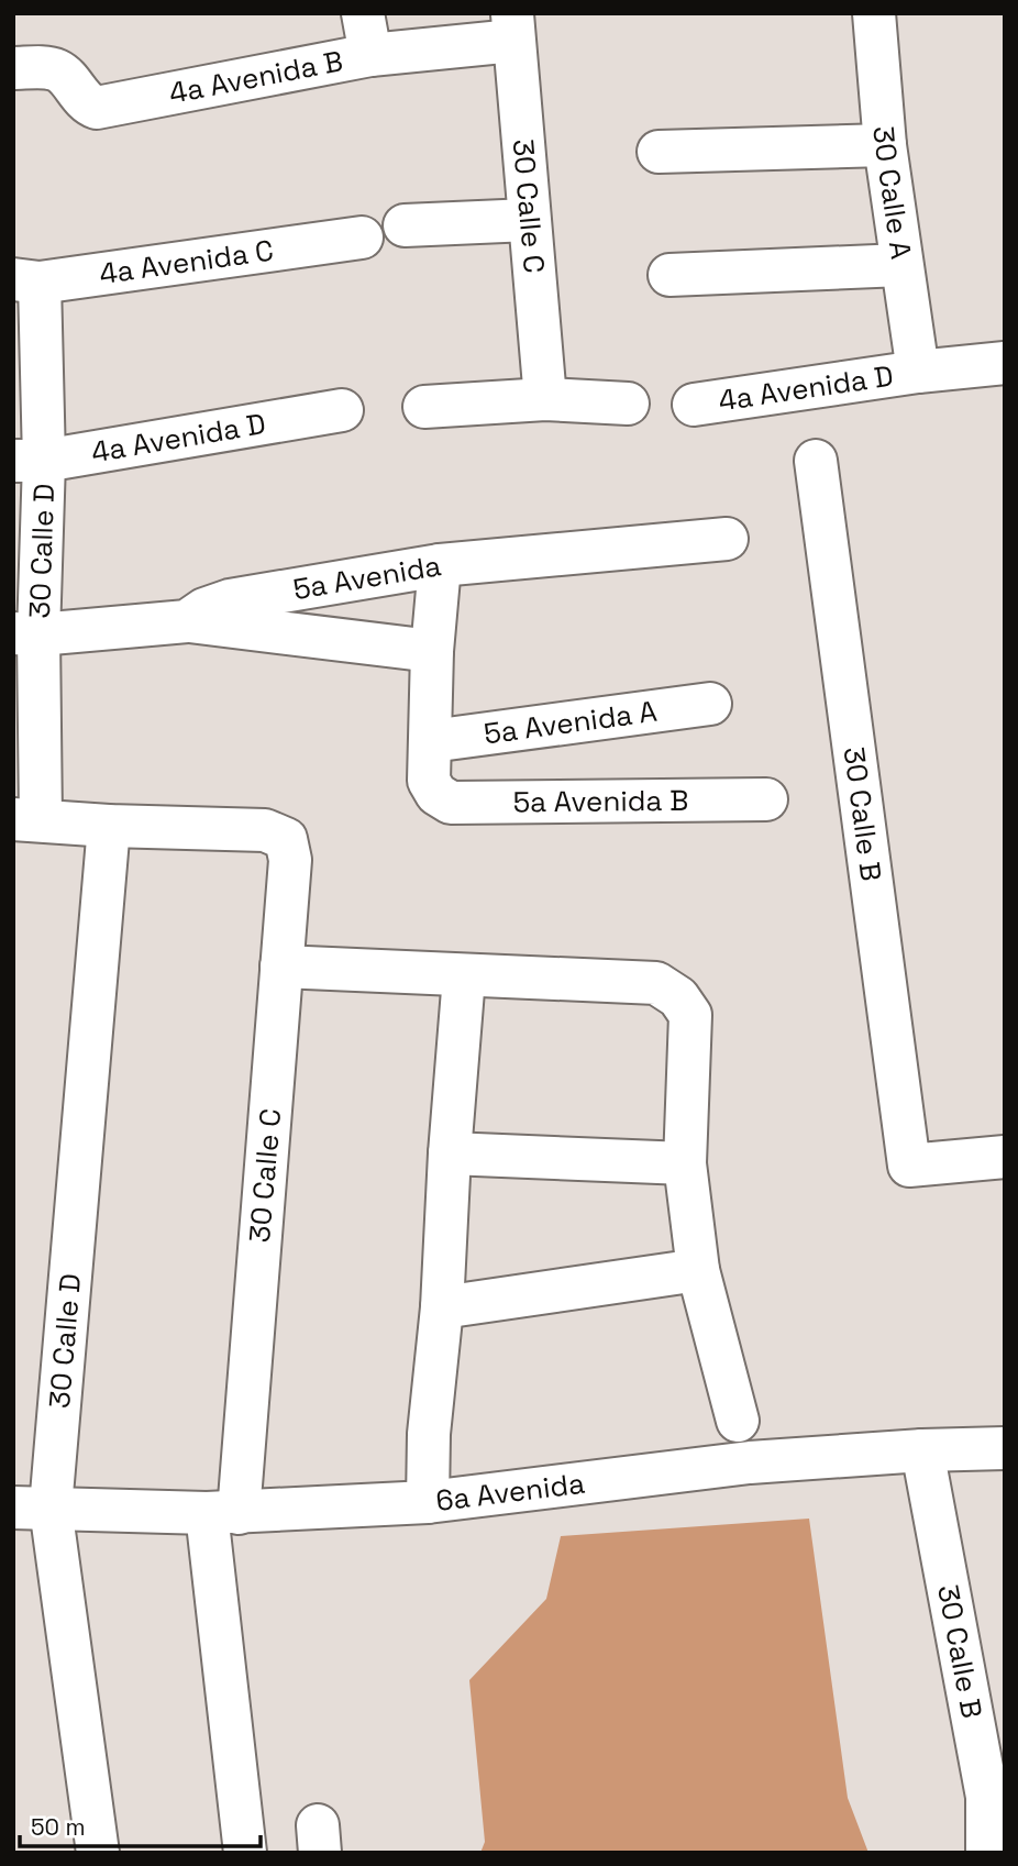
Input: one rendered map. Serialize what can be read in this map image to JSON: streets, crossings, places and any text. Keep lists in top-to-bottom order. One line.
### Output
{"streets":{"street":["4a Avenida B","30 Calle A","30 Calle C","4a Avenida C","4a Avenida D","30 Calle D","5a Avenida","5a Avenida A","5a Avenida B","30 Calle B","6a Avenida"]},"crossings":[["4a Avenida B","30 Calle C"],["30 Calle A","4a Avenida D"],["30 Calle C","30 Calle D"],["30 Calle C","6a Avenida"],["4a Avenida C","30 Calle D"],["4a Avenida D","30 Calle D"],["30 Calle D","5a Avenida"],["30 Calle D","6a Avenida"],["5a Avenida A","5a Avenida B"],["30 Calle B","6a Avenida"]],"scale_bar":"50 m"}
